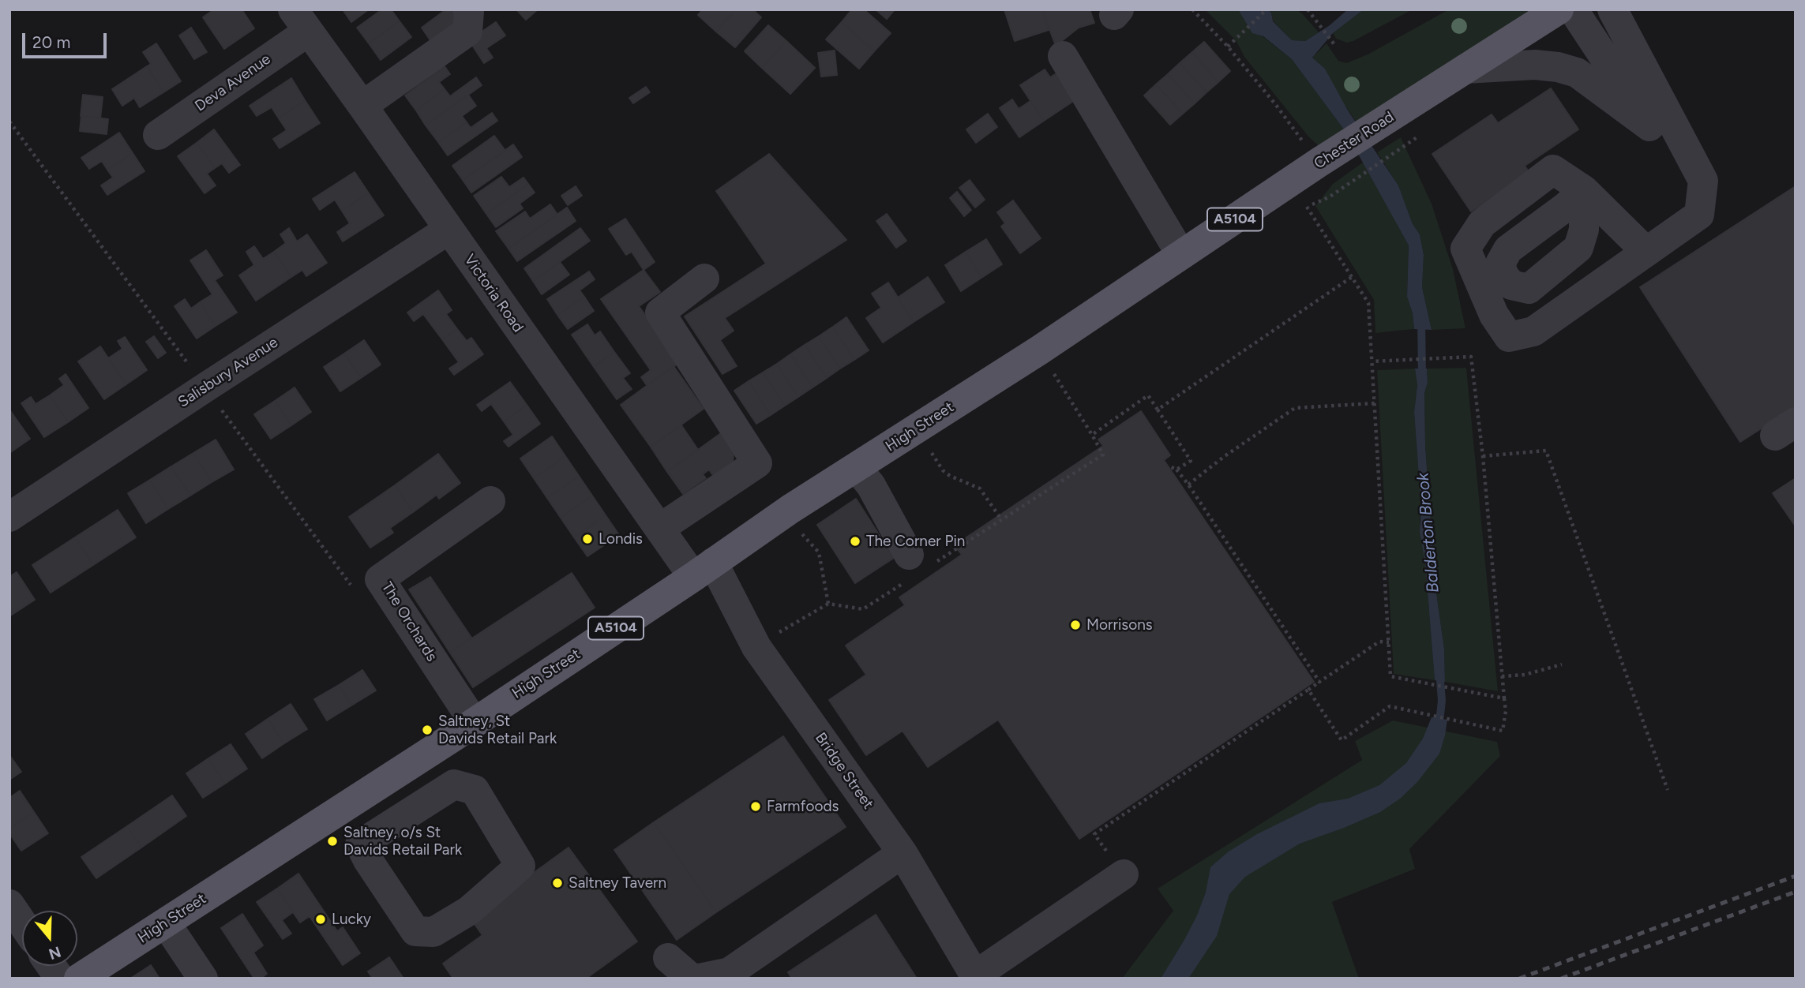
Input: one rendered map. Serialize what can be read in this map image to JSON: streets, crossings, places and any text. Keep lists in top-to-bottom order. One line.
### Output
{"streets":{"main road":["Chester Road","A5104","High Street"],"street":["Deva Avenue","Victoria Road","Salisbury Avenue","The Orchards","Bridge Street"]},"crossings":[["Deva Avenue","Victoria Road"],["Chester Road","High Street"],["Victoria Road","Salisbury Avenue"],["Victoria Road","High Street"],["Victoria Road","Bridge Street"],["High Street","The Orchards"],["High Street","Bridge Street"]],"water":["Balderton Brook"],"places":["Londis","The Corner Pin","Morrisons","Saltney, St Davids Retail Park","Farmfoods","Saltney, o/s St Davids Retail Park","Saltney Tavern","Lucky"],"scale_bar":"20 m","north":"bottom"}
